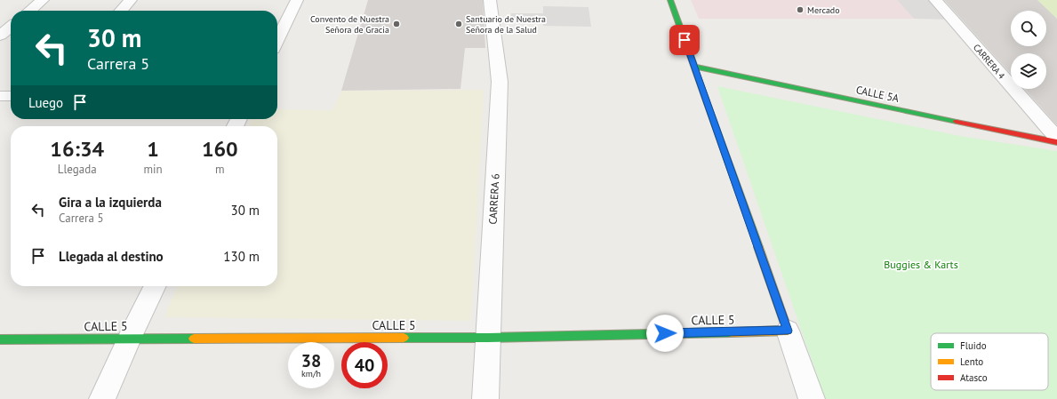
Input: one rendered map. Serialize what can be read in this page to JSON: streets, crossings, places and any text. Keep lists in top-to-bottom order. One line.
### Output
{"streets":{"street":["CARRERA 4","CALLE 5A","CARRERA 6","CALLE 5"]},"crossings":[["CARRERA 6","CALLE 5"]],"parks":["Buggies & Karts"],"places":["Mercado","Convento de Nuestra Señora de Gracia","Santuario de Nuestra Señora de la Salud"],"legend":["Fluido","Lento","Atasco"],"page":{"turn":["30 m","Carrera 5"],"then":"Luego","eta":["16:34","Llegada","1","min","160","m"],"list":[{"name":"Gira a la izquierda","note":"Carrera 5","value":"30 m"},{"name":"Llegada al destino","value":"130 m"}],"speed":"38 km/h","limit":"40"}}
